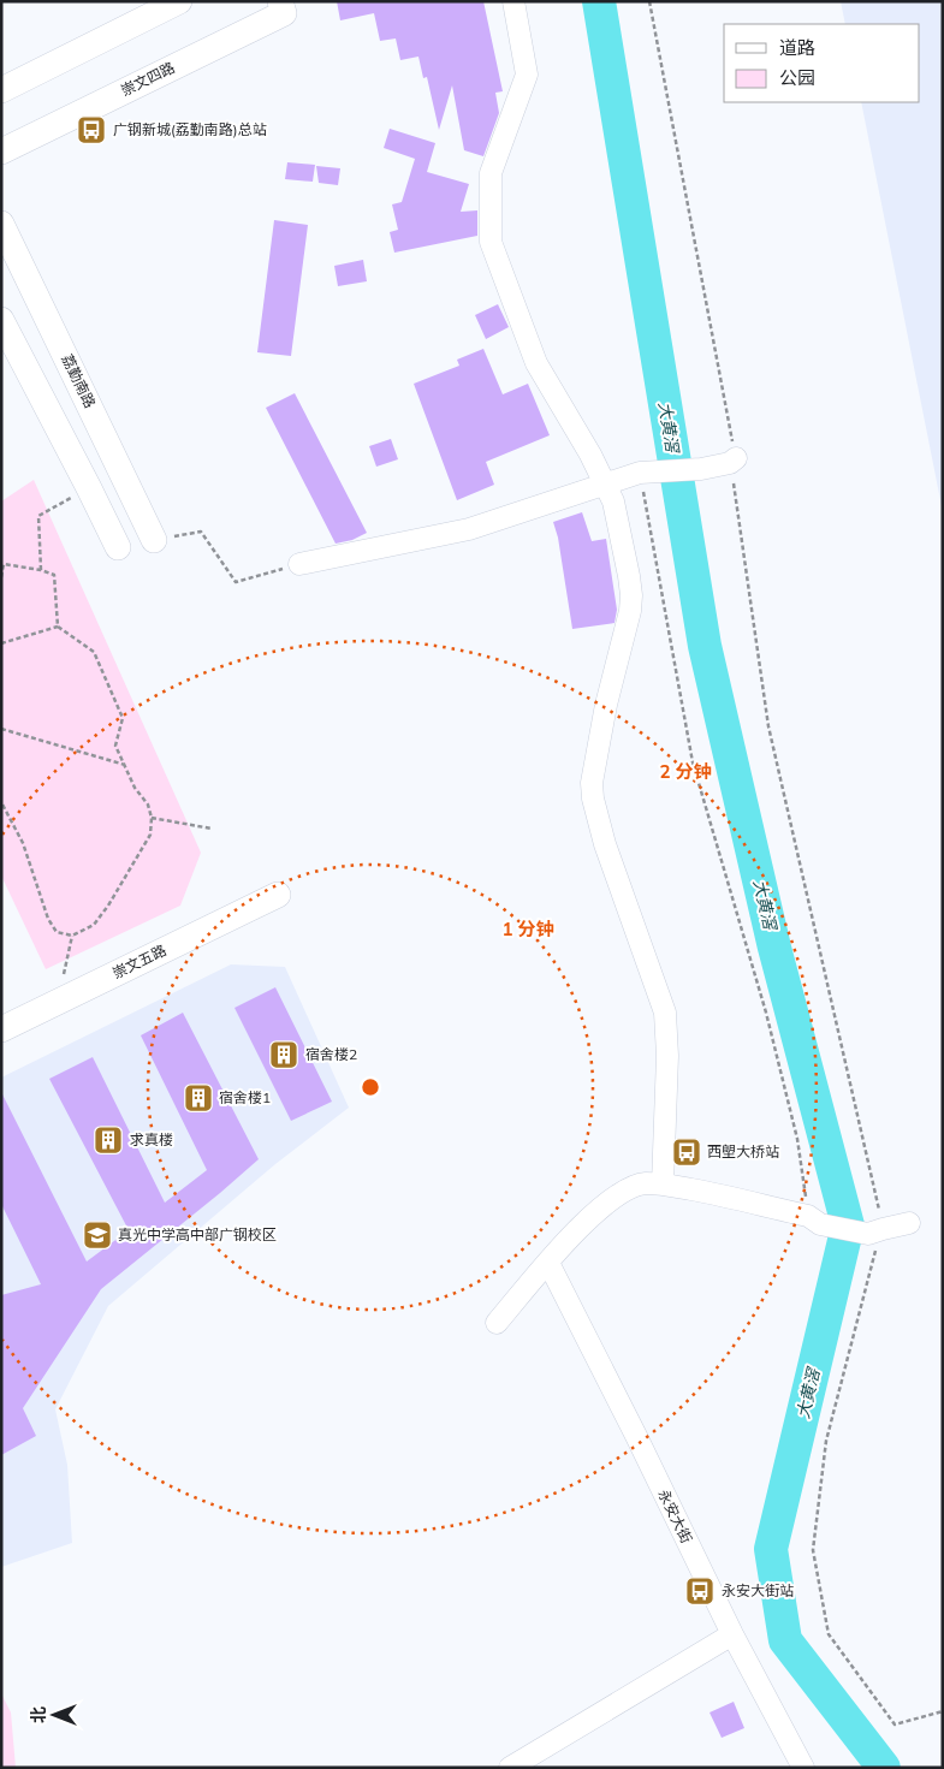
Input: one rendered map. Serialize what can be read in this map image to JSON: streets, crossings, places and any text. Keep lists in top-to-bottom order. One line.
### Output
{"streets":{"street":["崇文四路","荔勤南路","崇文五路","永安大街"]},"water":["大黄滘"],"places":{"bus stop":["广钢新城(荔勤南路)总站","西塱大桥站","永安大街站"],"building":["宿舍楼2","宿舍楼1","求真楼"],"school or university":["真光中学高中部广钢校区"]},"legend":["道路","公园"],"north":"left","rings":["2 分钟","1 分钟"]}
